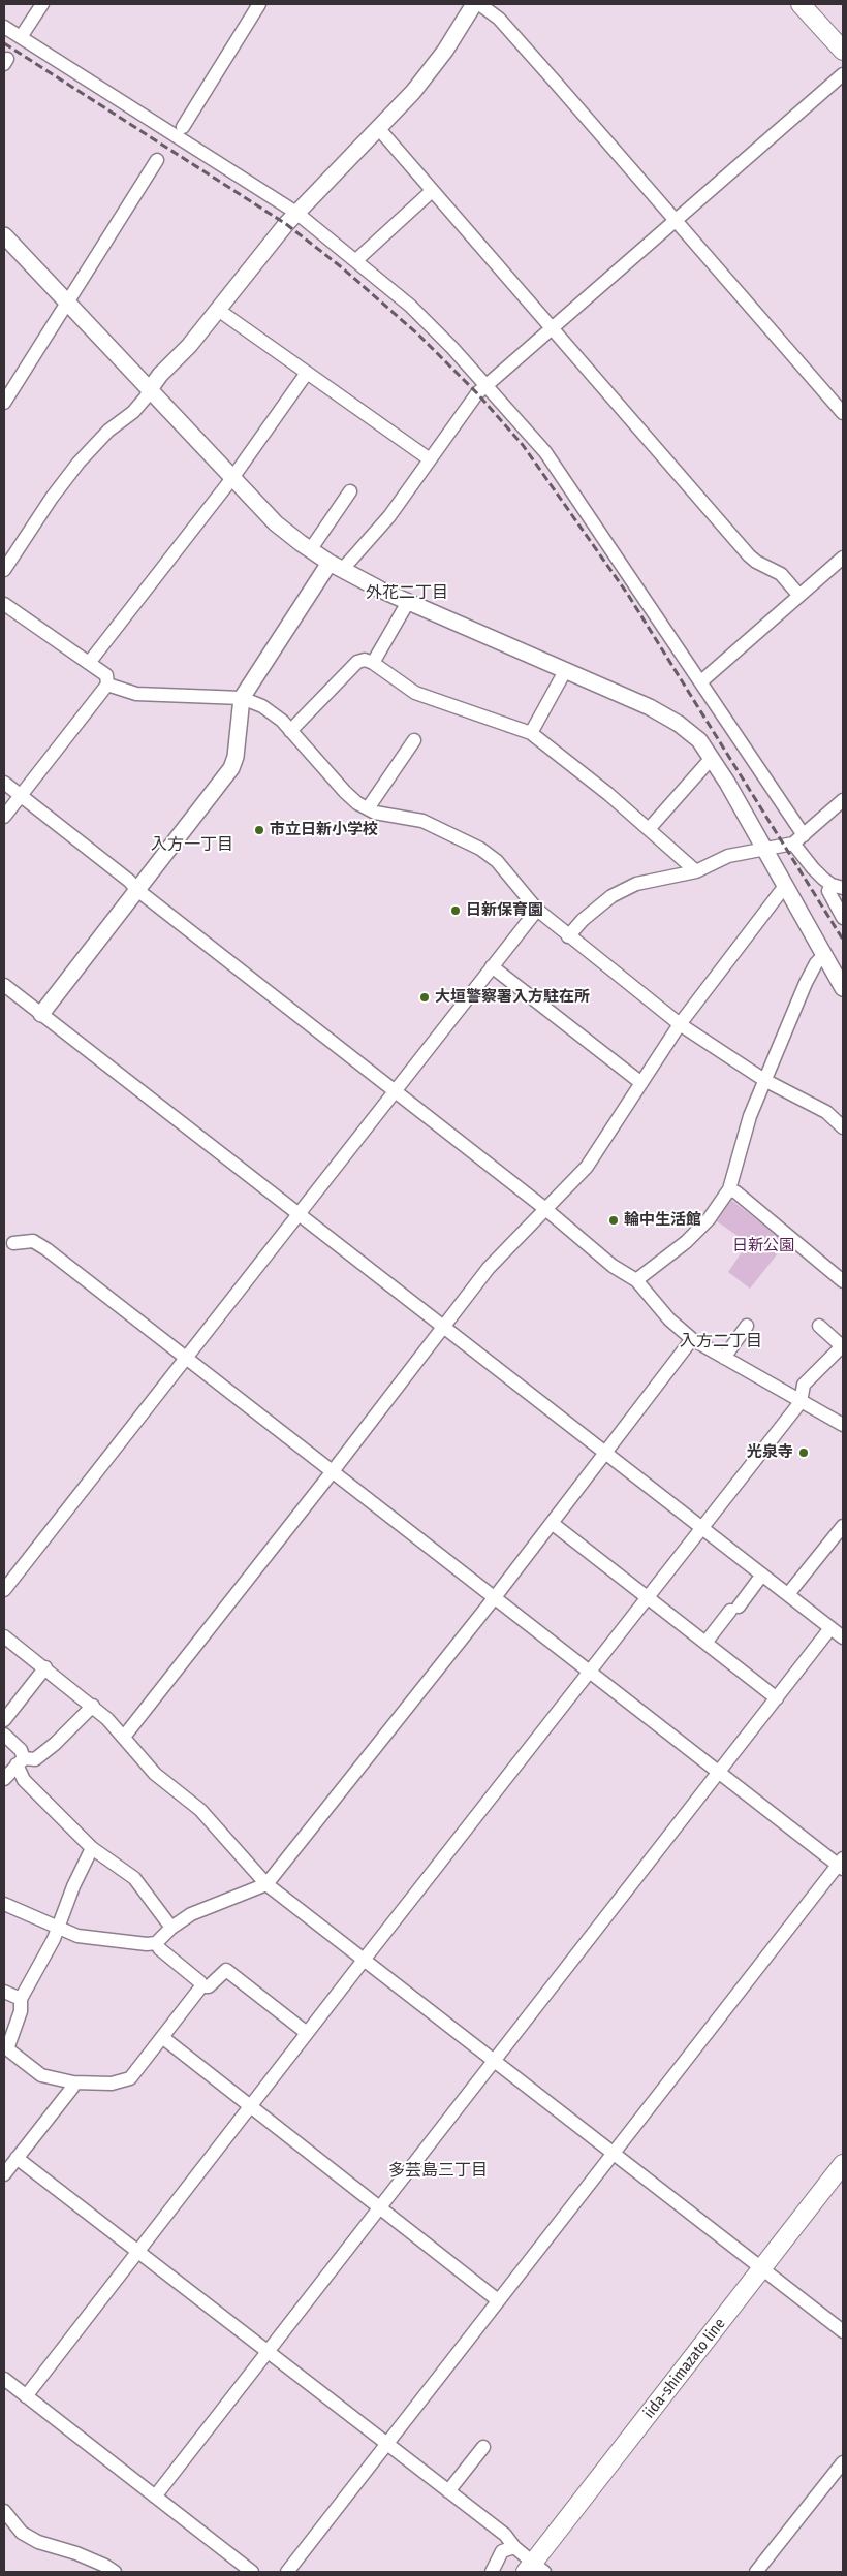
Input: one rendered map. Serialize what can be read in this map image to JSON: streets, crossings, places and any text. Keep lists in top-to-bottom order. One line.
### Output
{"streets":{"main road":["iida-shimazato line"]},"districts":["外花二丁目","入方一丁目","入方二丁目","多芸島三丁目"],"parks":["日新公園"],"places":["市立日新小学校","日新保育園","大垣警察署入方駐在所","輪中生活館","光泉寺"]}
